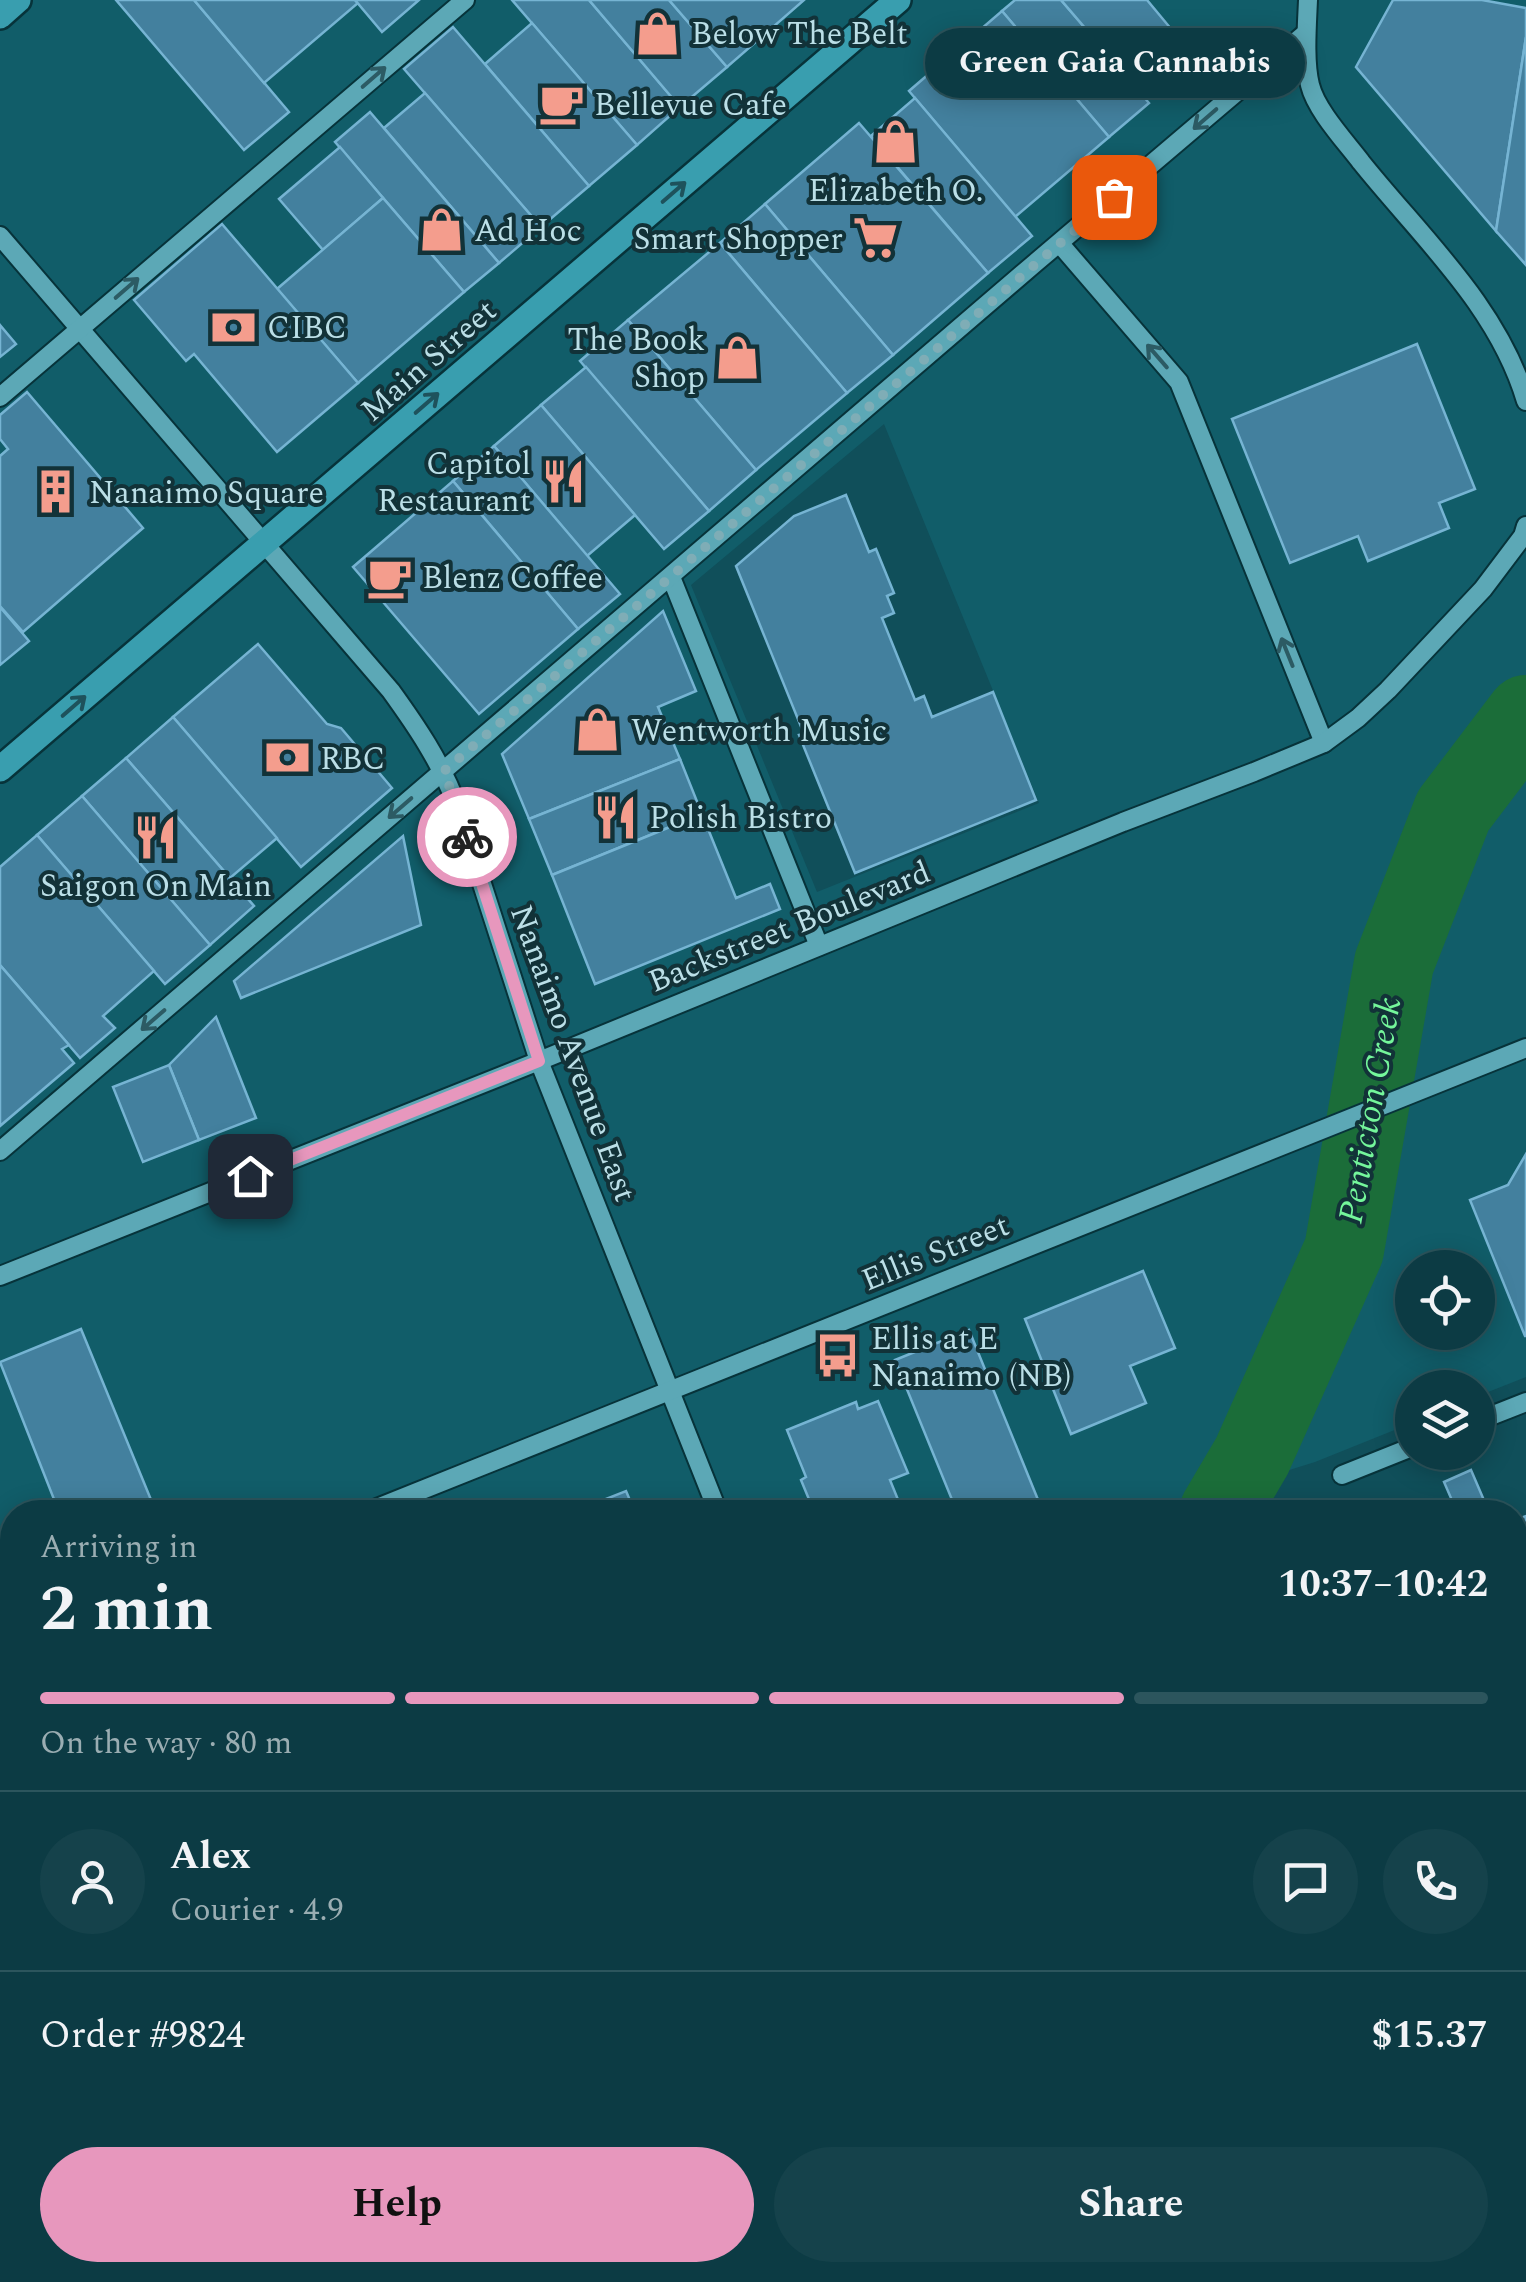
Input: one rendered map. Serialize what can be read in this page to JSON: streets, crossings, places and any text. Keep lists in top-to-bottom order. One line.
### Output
{"streets":{"main road":["Main Street"],"street":["Backstreet Boulevard","Nanaimo Avenue East","Ellis Street"]},"crossings":[["Main Street","Nanaimo Avenue East"],["Backstreet Boulevard","Nanaimo Avenue East"],["Nanaimo Avenue East","Ellis Street"]],"one_way":["Main Street"],"water":["Penticton Creek"],"places":{"shop":["Below The Belt","Elizabeth O.","Ad Hoc","The Book Shop","Wentworth Music"],"cafe":["Bellevue Cafe","Blenz Coffee"],"other":["Green Gaia Cannabis"],"supermarket":["Smart Shopper"],"bank":["CIBC","RBC"],"restaurant":["Capitol Restaurant","Polish Bistro","Saigon On Main"],"building":["Nanaimo Square"],"bus stop":["Ellis at E Nanaimo (NB)"]},"page":{"bubble":"Green Gaia Cannabis","heading":["2 min","Arriving in","10:37–10:42"],"panel":["Alex","Courier · 4.9","Order #9824","$15.37"],"bar":"On the way · 80 m","buttons":["Help","Share"]}}
